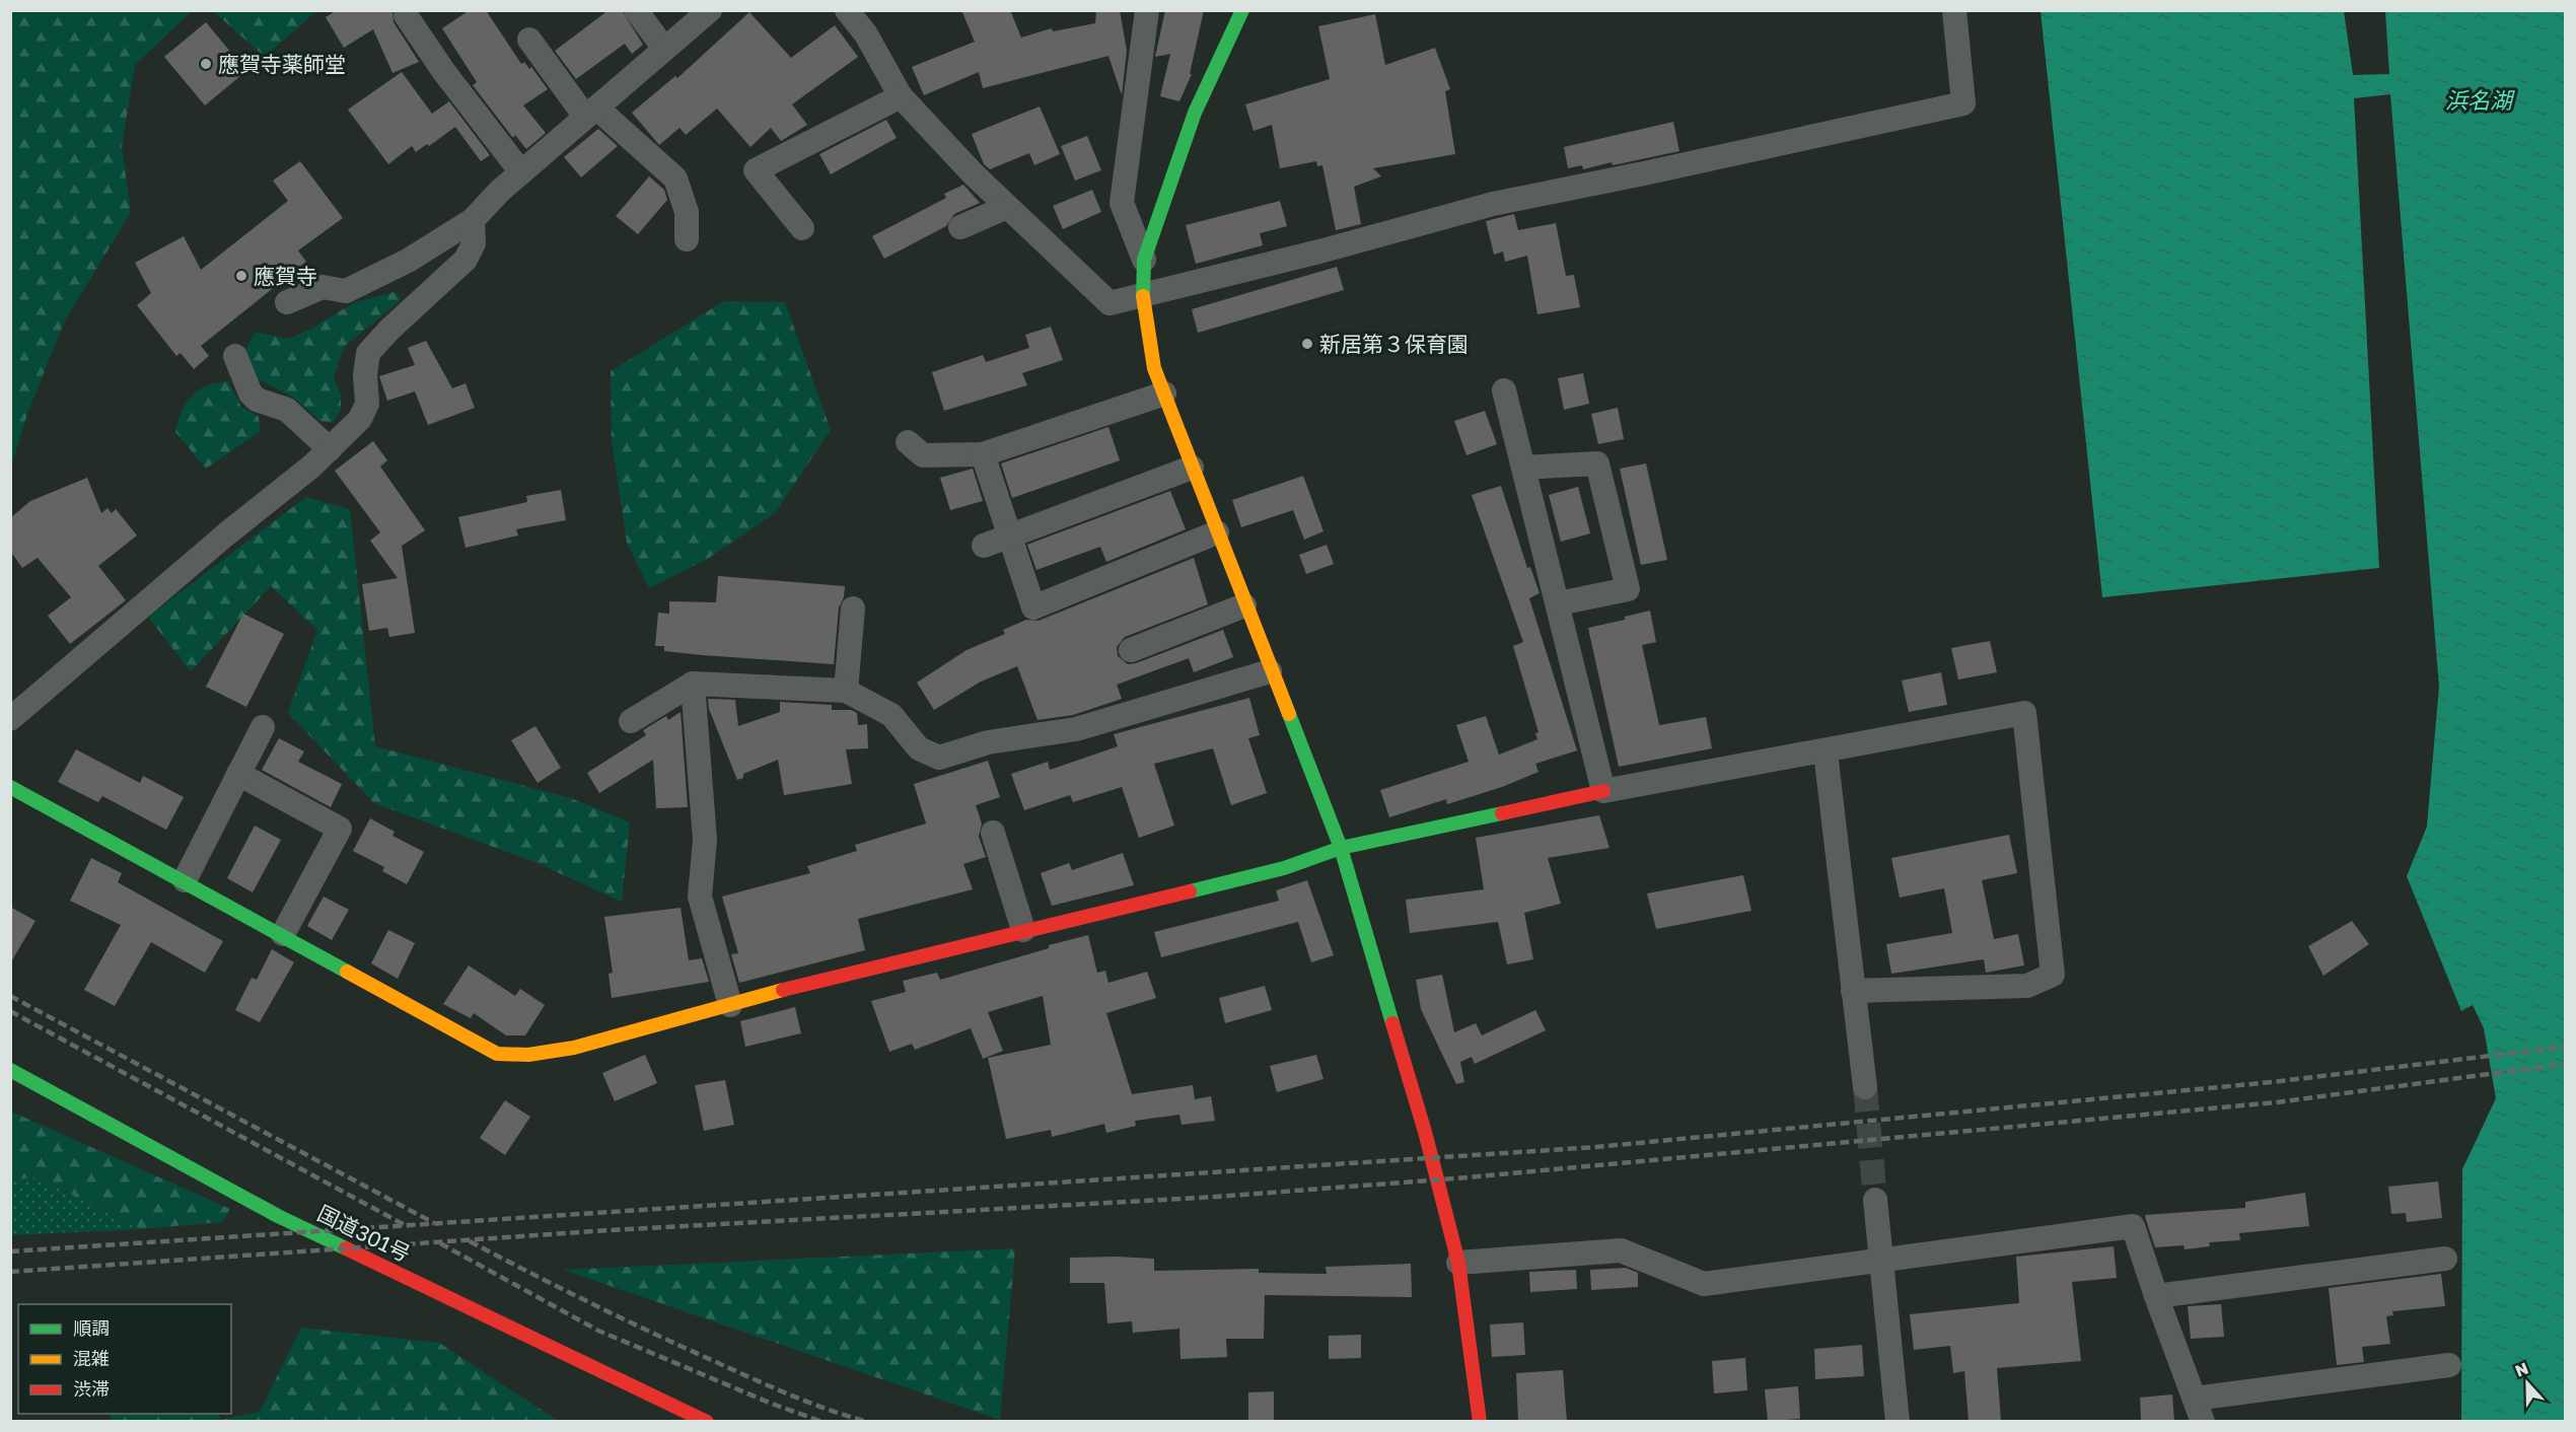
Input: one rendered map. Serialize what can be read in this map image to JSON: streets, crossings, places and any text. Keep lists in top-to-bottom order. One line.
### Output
{"streets":{"main road":["国道301号"]},"water":["浜名湖"],"places":["應賀寺薬師堂","應賀寺","新居第３保育園"],"legend":["順調","混雑","渋滞"],"north":"top"}
